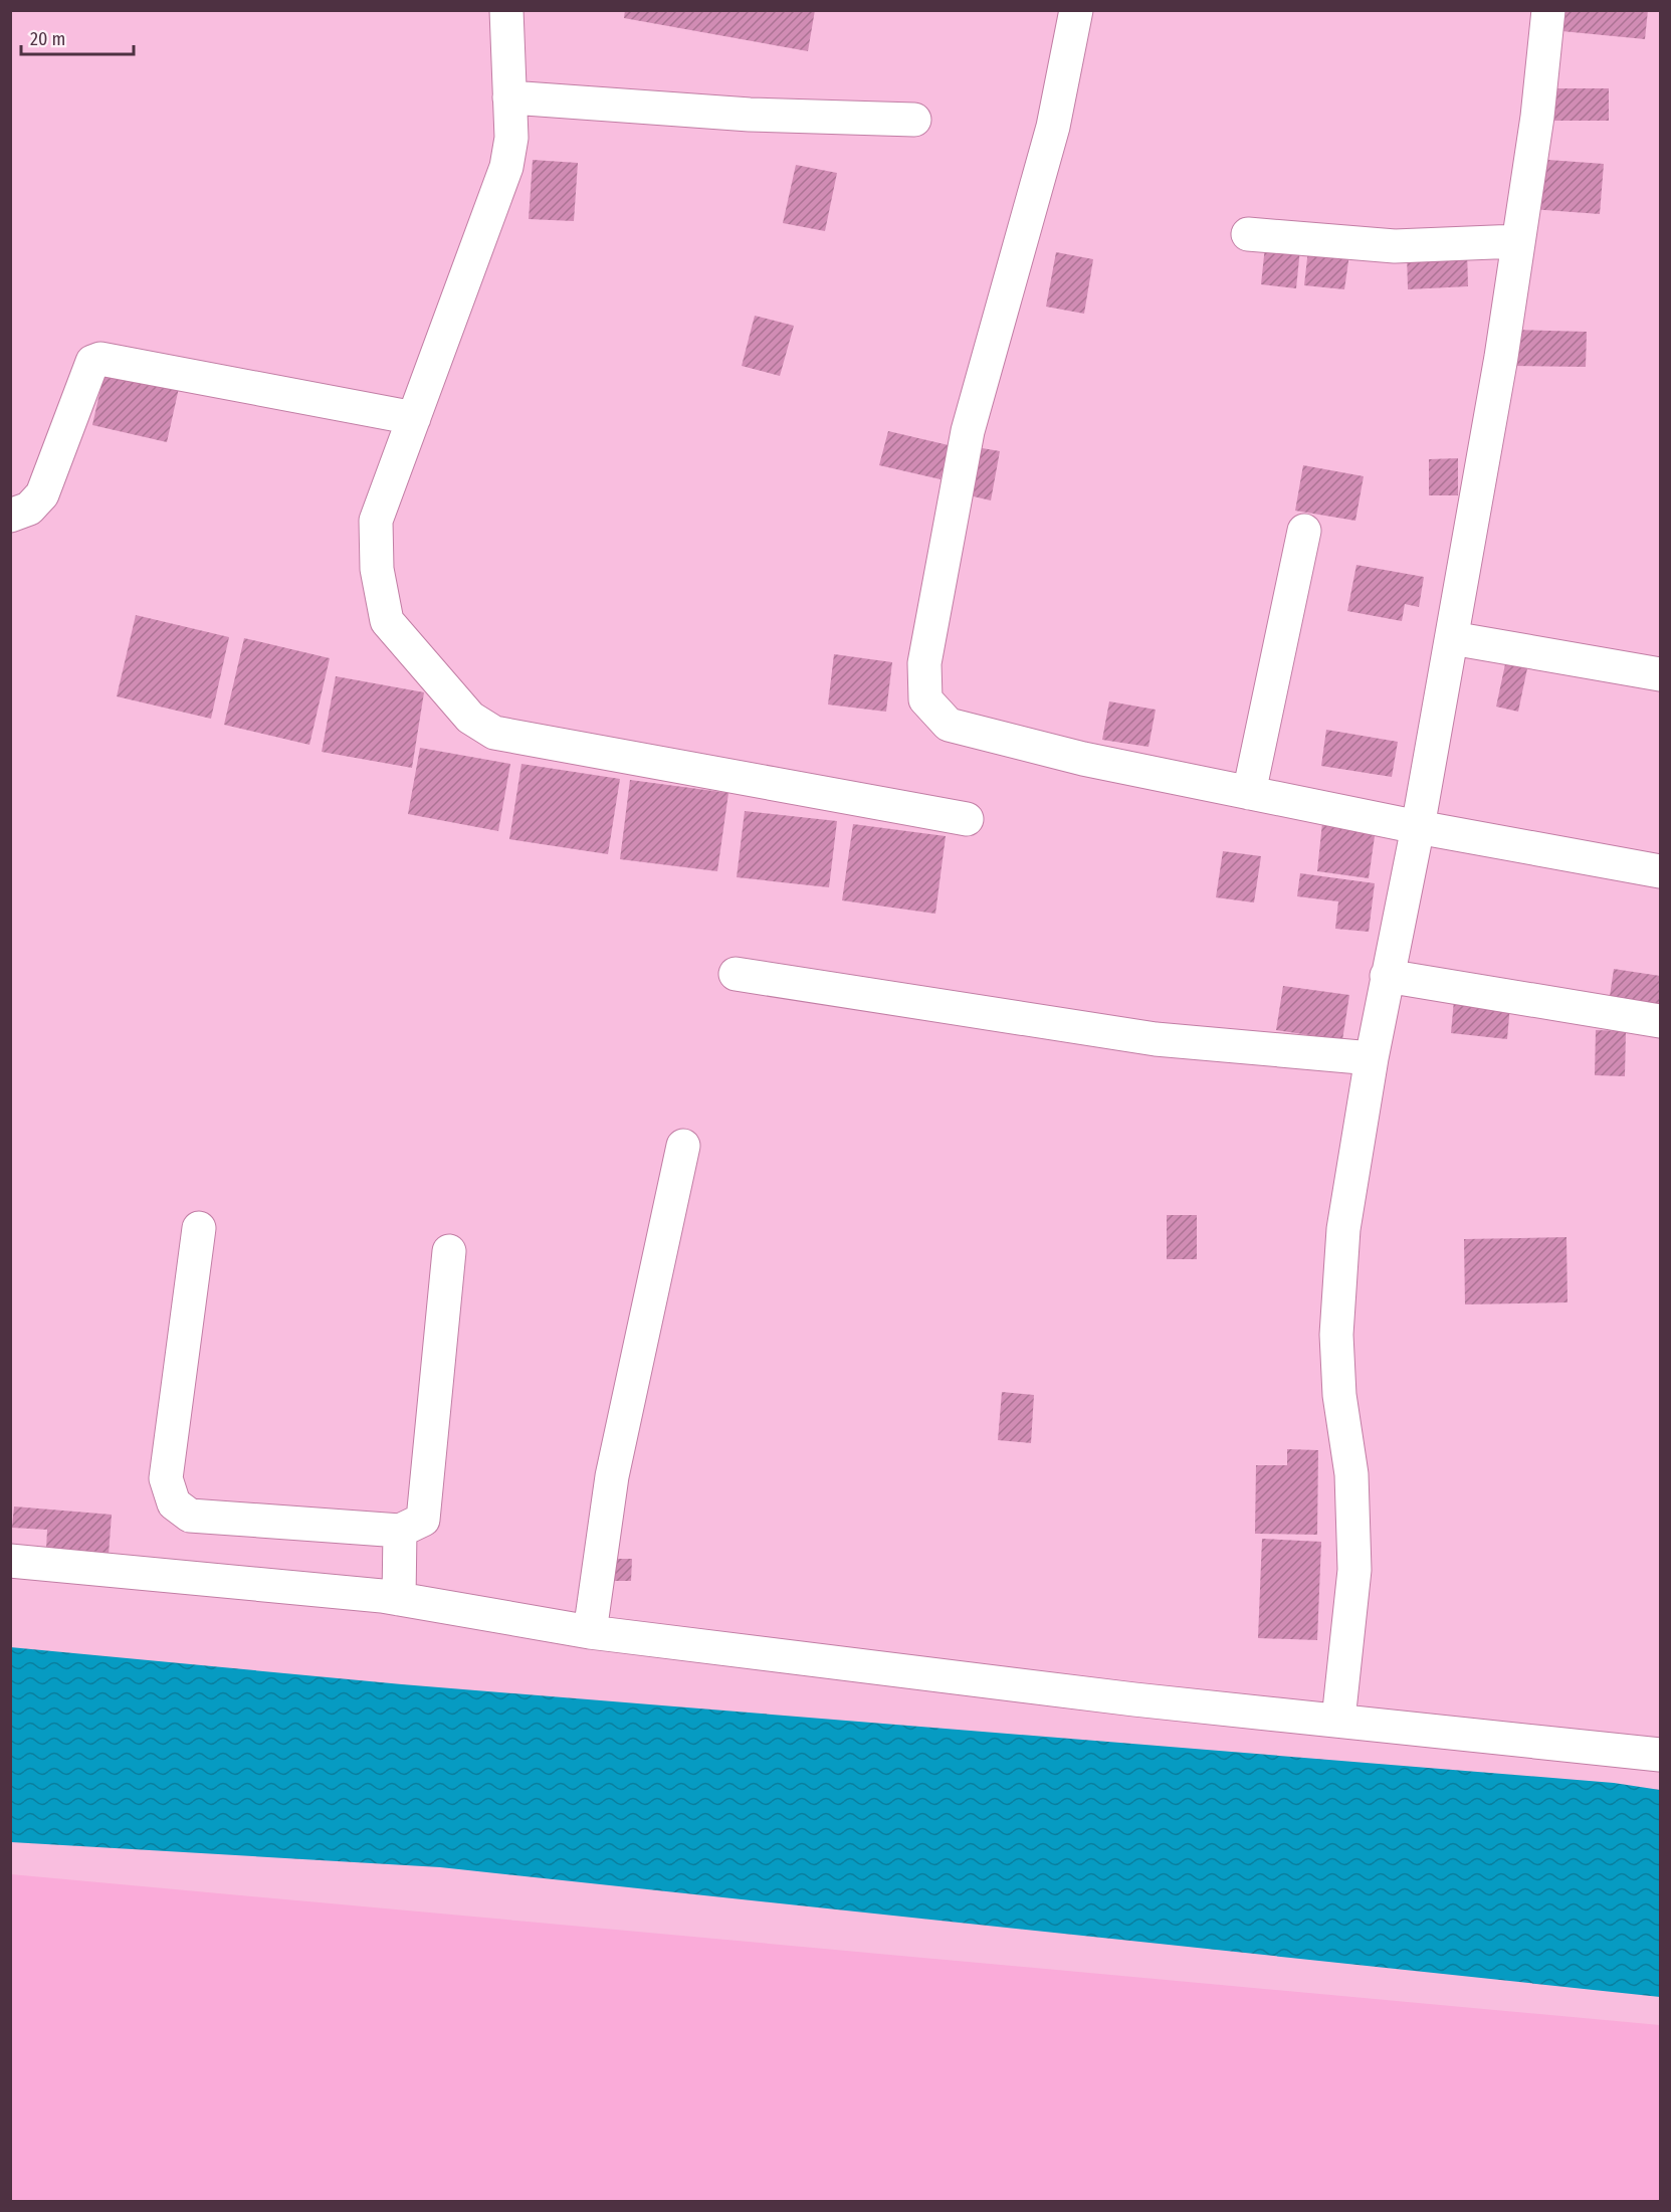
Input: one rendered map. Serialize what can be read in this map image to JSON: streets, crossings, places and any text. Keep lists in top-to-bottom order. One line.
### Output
{"scale_bar":"20 m"}
